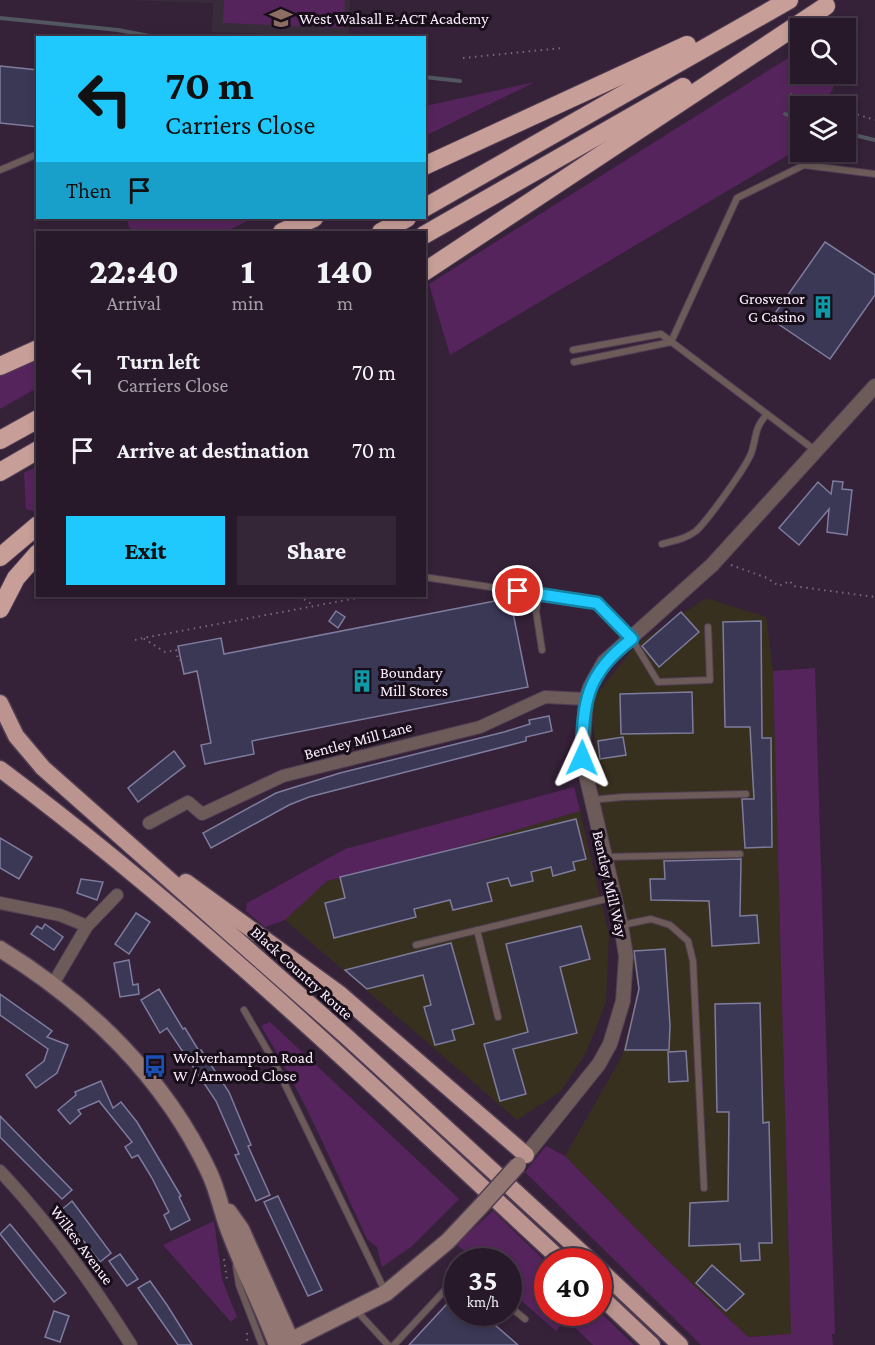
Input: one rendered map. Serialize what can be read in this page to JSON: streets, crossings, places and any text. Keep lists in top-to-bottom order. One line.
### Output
{"streets":{"highway":["Black Country Route"],"main road":["Bentley Mill Way"],"street":["Bentley Mill Lane","Wilkes Avenue"]},"crossings":[["Bentley Mill Lane","Bentley Mill Way"]],"places":{"school or university":["West Walsall E-ACT Academy"],"building":["Grosvenor G Casino","Boundary Mill Stores"],"bus stop":["Wolverhampton Road W / Arnwood Close"]},"page":{"turn":["70 m","Carriers Close"],"then":"Then","eta":["22:40","Arrival","1","min","140","m"],"list":[{"name":"Turn left","note":"Carriers Close","value":"70 m"},{"name":"Arrive at destination","value":"70 m"}],"buttons":["Exit","Share"],"speed":"35 km/h","limit":"40"}}
